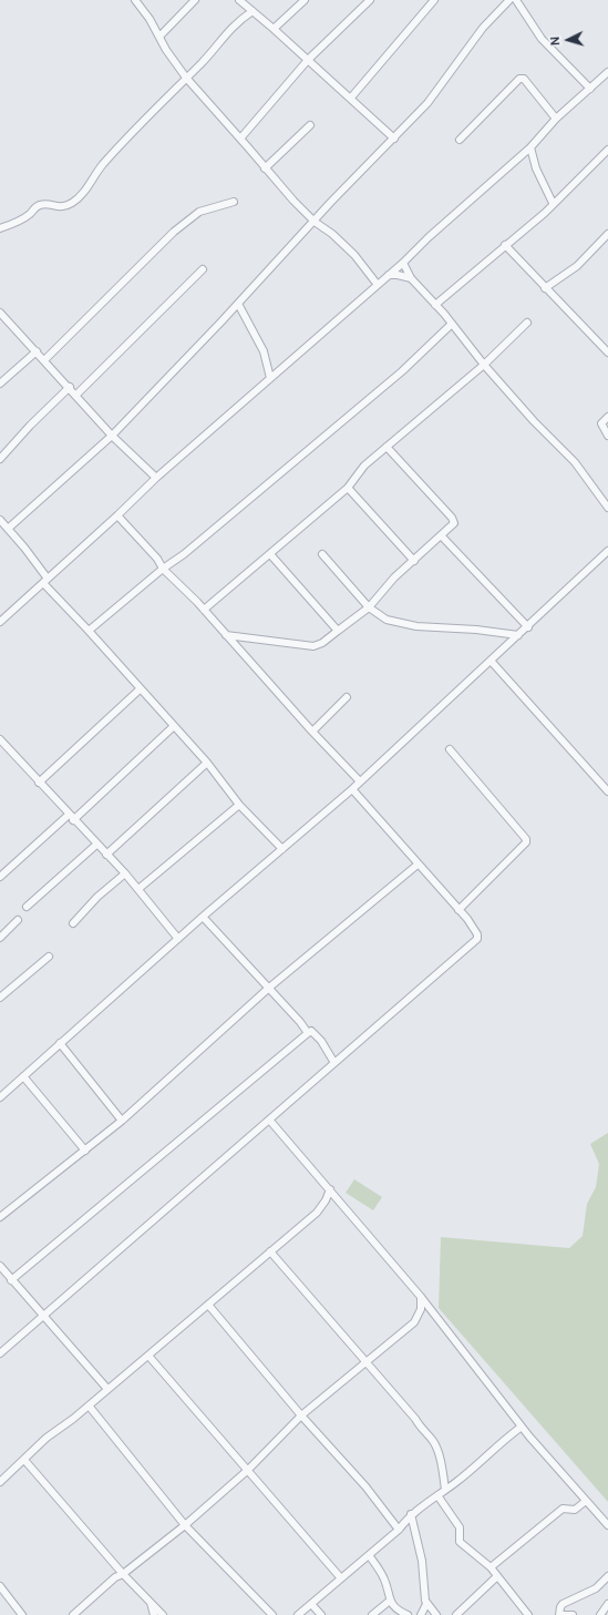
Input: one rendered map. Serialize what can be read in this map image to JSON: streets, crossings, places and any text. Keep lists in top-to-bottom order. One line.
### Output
{"north":"left"}
